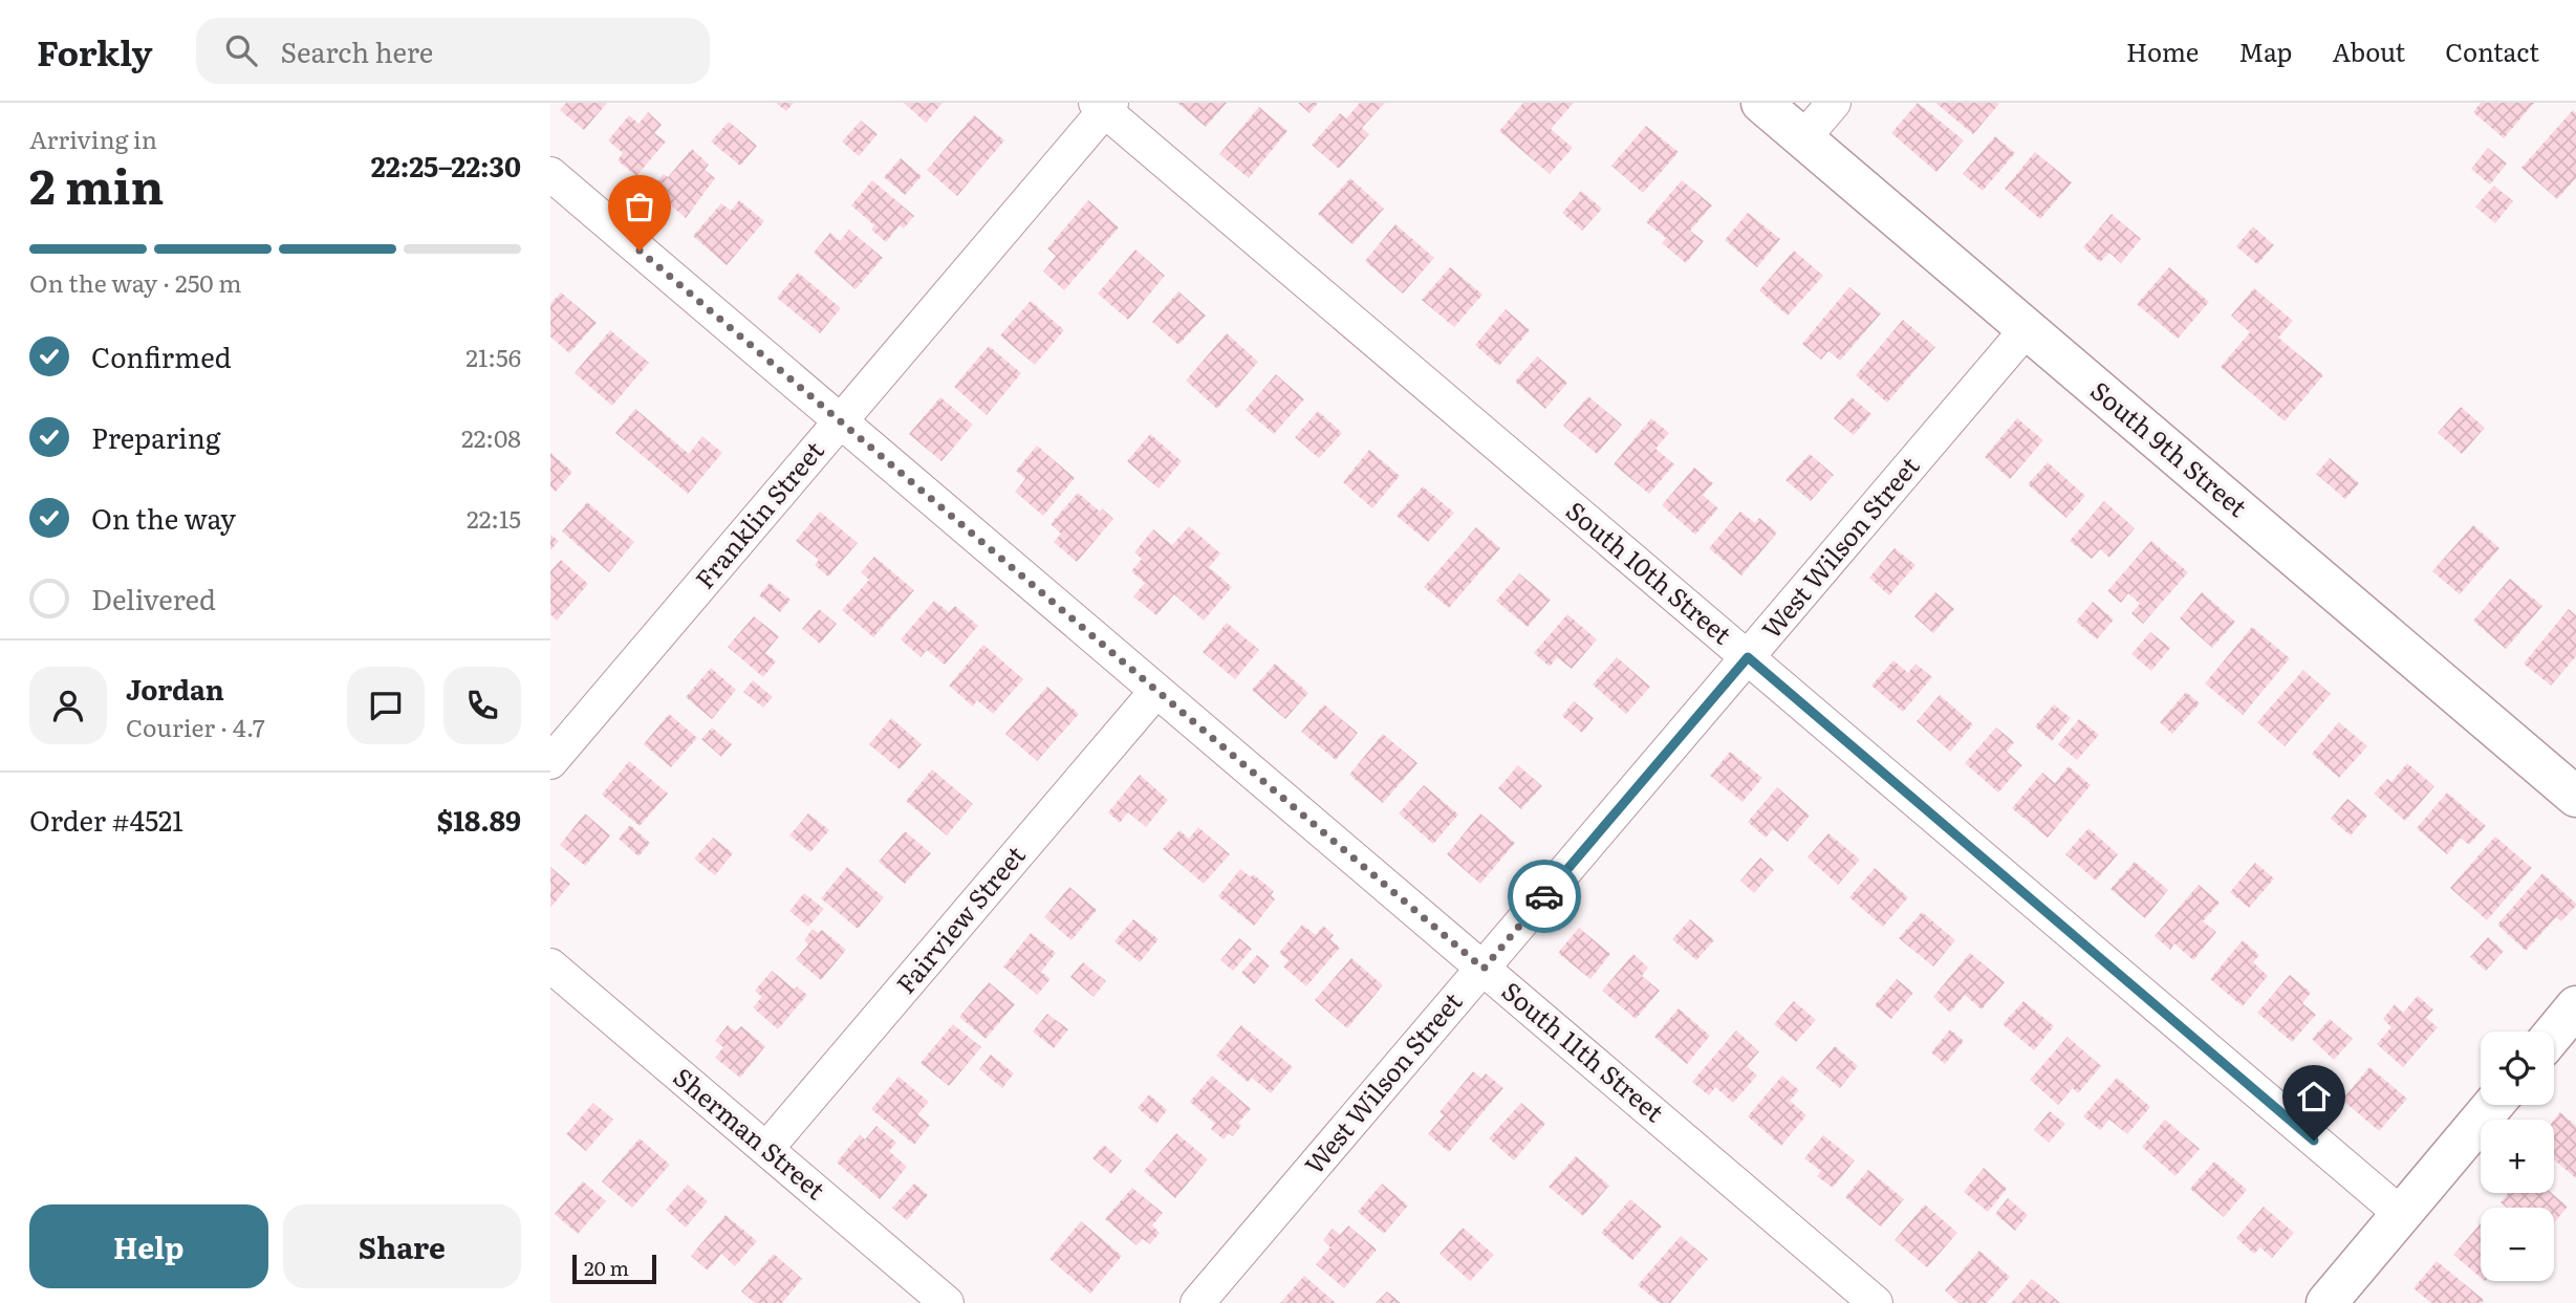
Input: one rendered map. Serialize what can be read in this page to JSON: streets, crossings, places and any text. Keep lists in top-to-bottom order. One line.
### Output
{"streets":{"main road":["South 9th Street"],"street":["Franklin Street","West Wilson Street","South 10th Street","Fairview Street","South 11th Street","Sherman Street"]},"crossings":[["South 9th Street","West Wilson Street"],["Franklin Street","South 10th Street"],["Franklin Street","South 11th Street"],["West Wilson Street","South 10th Street"],["West Wilson Street","South 11th Street"],["Fairview Street","South 11th Street"],["Fairview Street","Sherman Street"]],"scale_bar":"20 m","page":{"header":"Forkly","search":"Search here","nav":["Home","Map","About","Contact"],"heading":["2 min","Arriving in","22:25–22:30"],"panel":["Jordan","Courier · 4.7","Order #4521","$18.89"],"bar":"On the way · 250 m","list":[["Confirmed","21:56"],["Preparing","22:08"],["On the way","22:15"],"Delivered"],"map_buttons":["+","−"],"buttons":["Help","Share"],"scale":"20 m"}}
